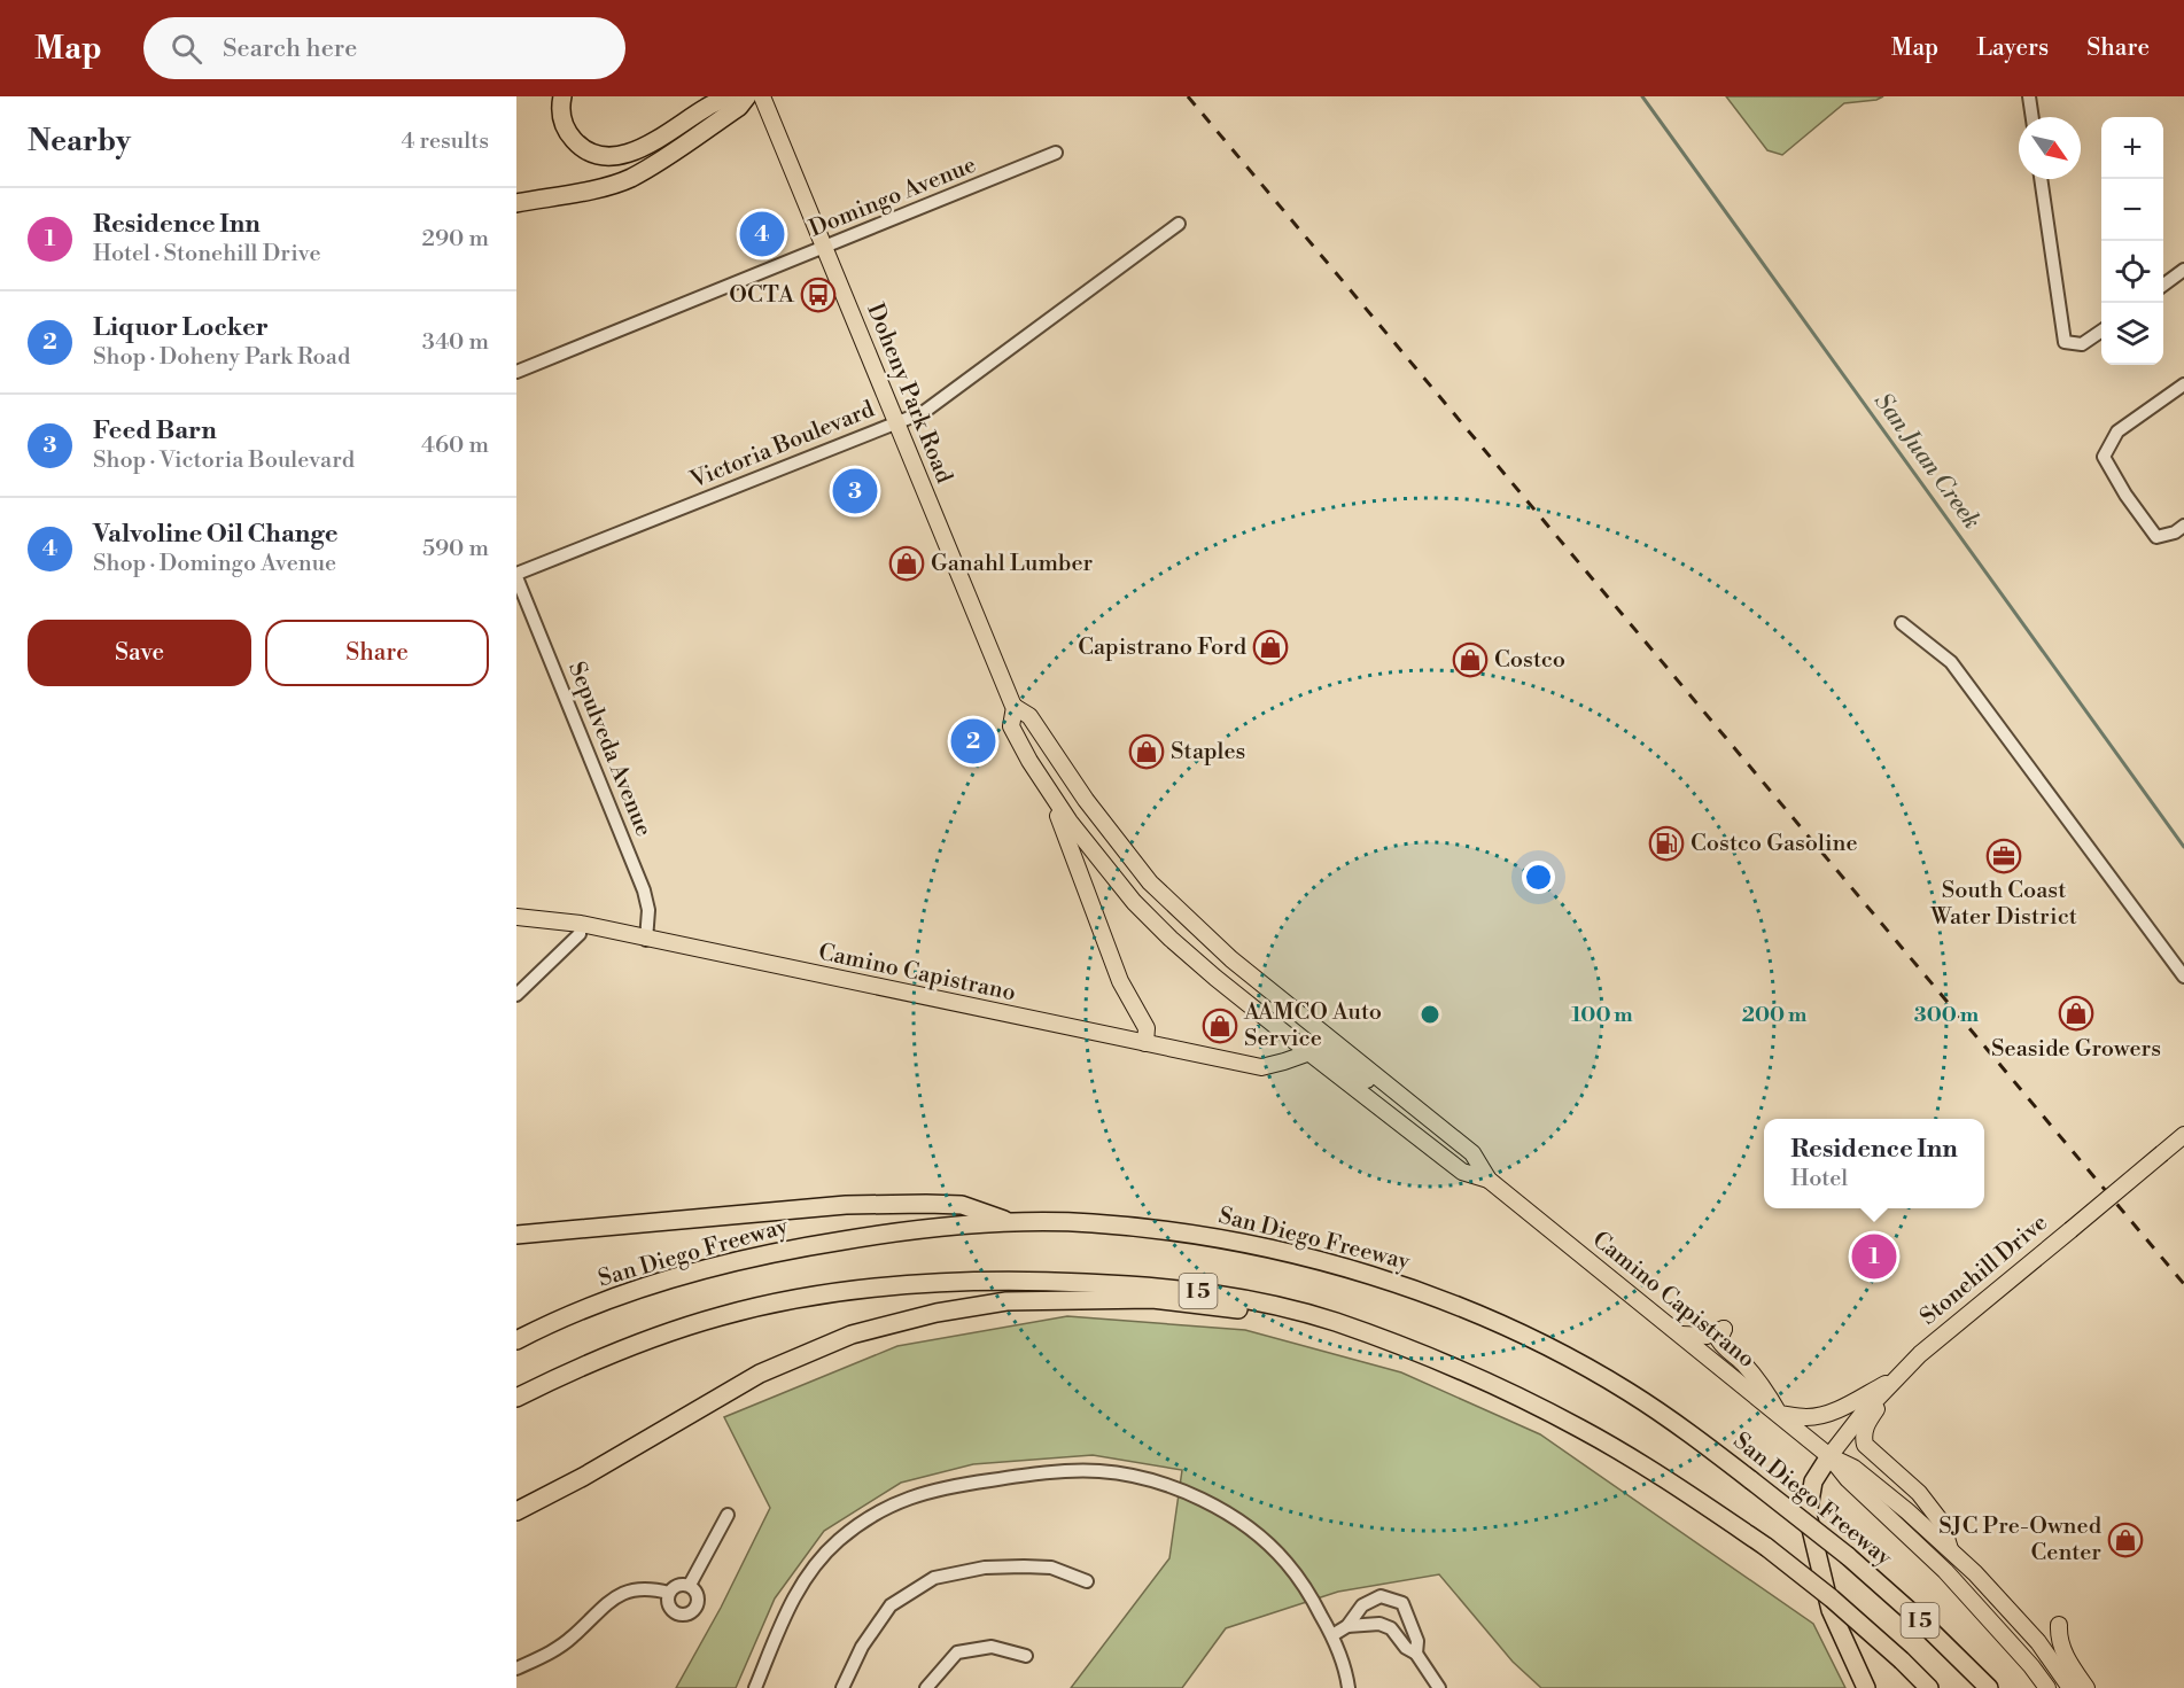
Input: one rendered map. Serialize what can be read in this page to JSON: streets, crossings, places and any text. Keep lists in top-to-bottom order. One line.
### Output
{"streets":{"highway":["San Diego Freeway","I 5"],"main road":["Doheny Park Road","Camino Capistrano","Stonehill Drive"],"street":["Domingo Avenue","Victoria Boulevard","Sepulveda Avenue"]},"crossings":[["Domingo Avenue","Doheny Park Road"],["Doheny Park Road","Victoria Boulevard"],["Doheny Park Road","Camino Capistrano"],["Victoria Boulevard","Sepulveda Avenue"],["Sepulveda Avenue","Camino Capistrano"],["Camino Capistrano","Stonehill Drive"]],"water":["San Juan Creek"],"places":{"bus stop":["OCTA"],"shop":["Ganahl Lumber","Capistrano Ford","Costco","Staples","Seaside Growers","AAMCO Auto Service","SJC Pre-Owned Center"],"fuel station":["Costco Gasoline"],"office":["South Coast Water District"]},"north":"bottom right","page":{"header":"Map","search":"Search here","nav":["Map","Layers","Share"],"heading":["Nearby","4 results"],"map_buttons":["+","−"],"list":[{"mark":"1","name":"Residence Inn","note":"Hotel · Stonehill Drive","value":"290 m"},{"mark":"2","name":"Liquor Locker","note":"Shop · Doheny Park Road","value":"340 m"},{"mark":"3","name":"Feed Barn","note":"Shop · Victoria Boulevard","value":"460 m"},{"mark":"4","name":"Valvoline Oil Change","note":"Shop · Domingo Avenue","value":"590 m"}],"pins":["4","3","2","1"],"buttons":["Save","Share"],"popup":["Residence Inn","Hotel"]},"rings":["100 m","200 m","300 m"]}
